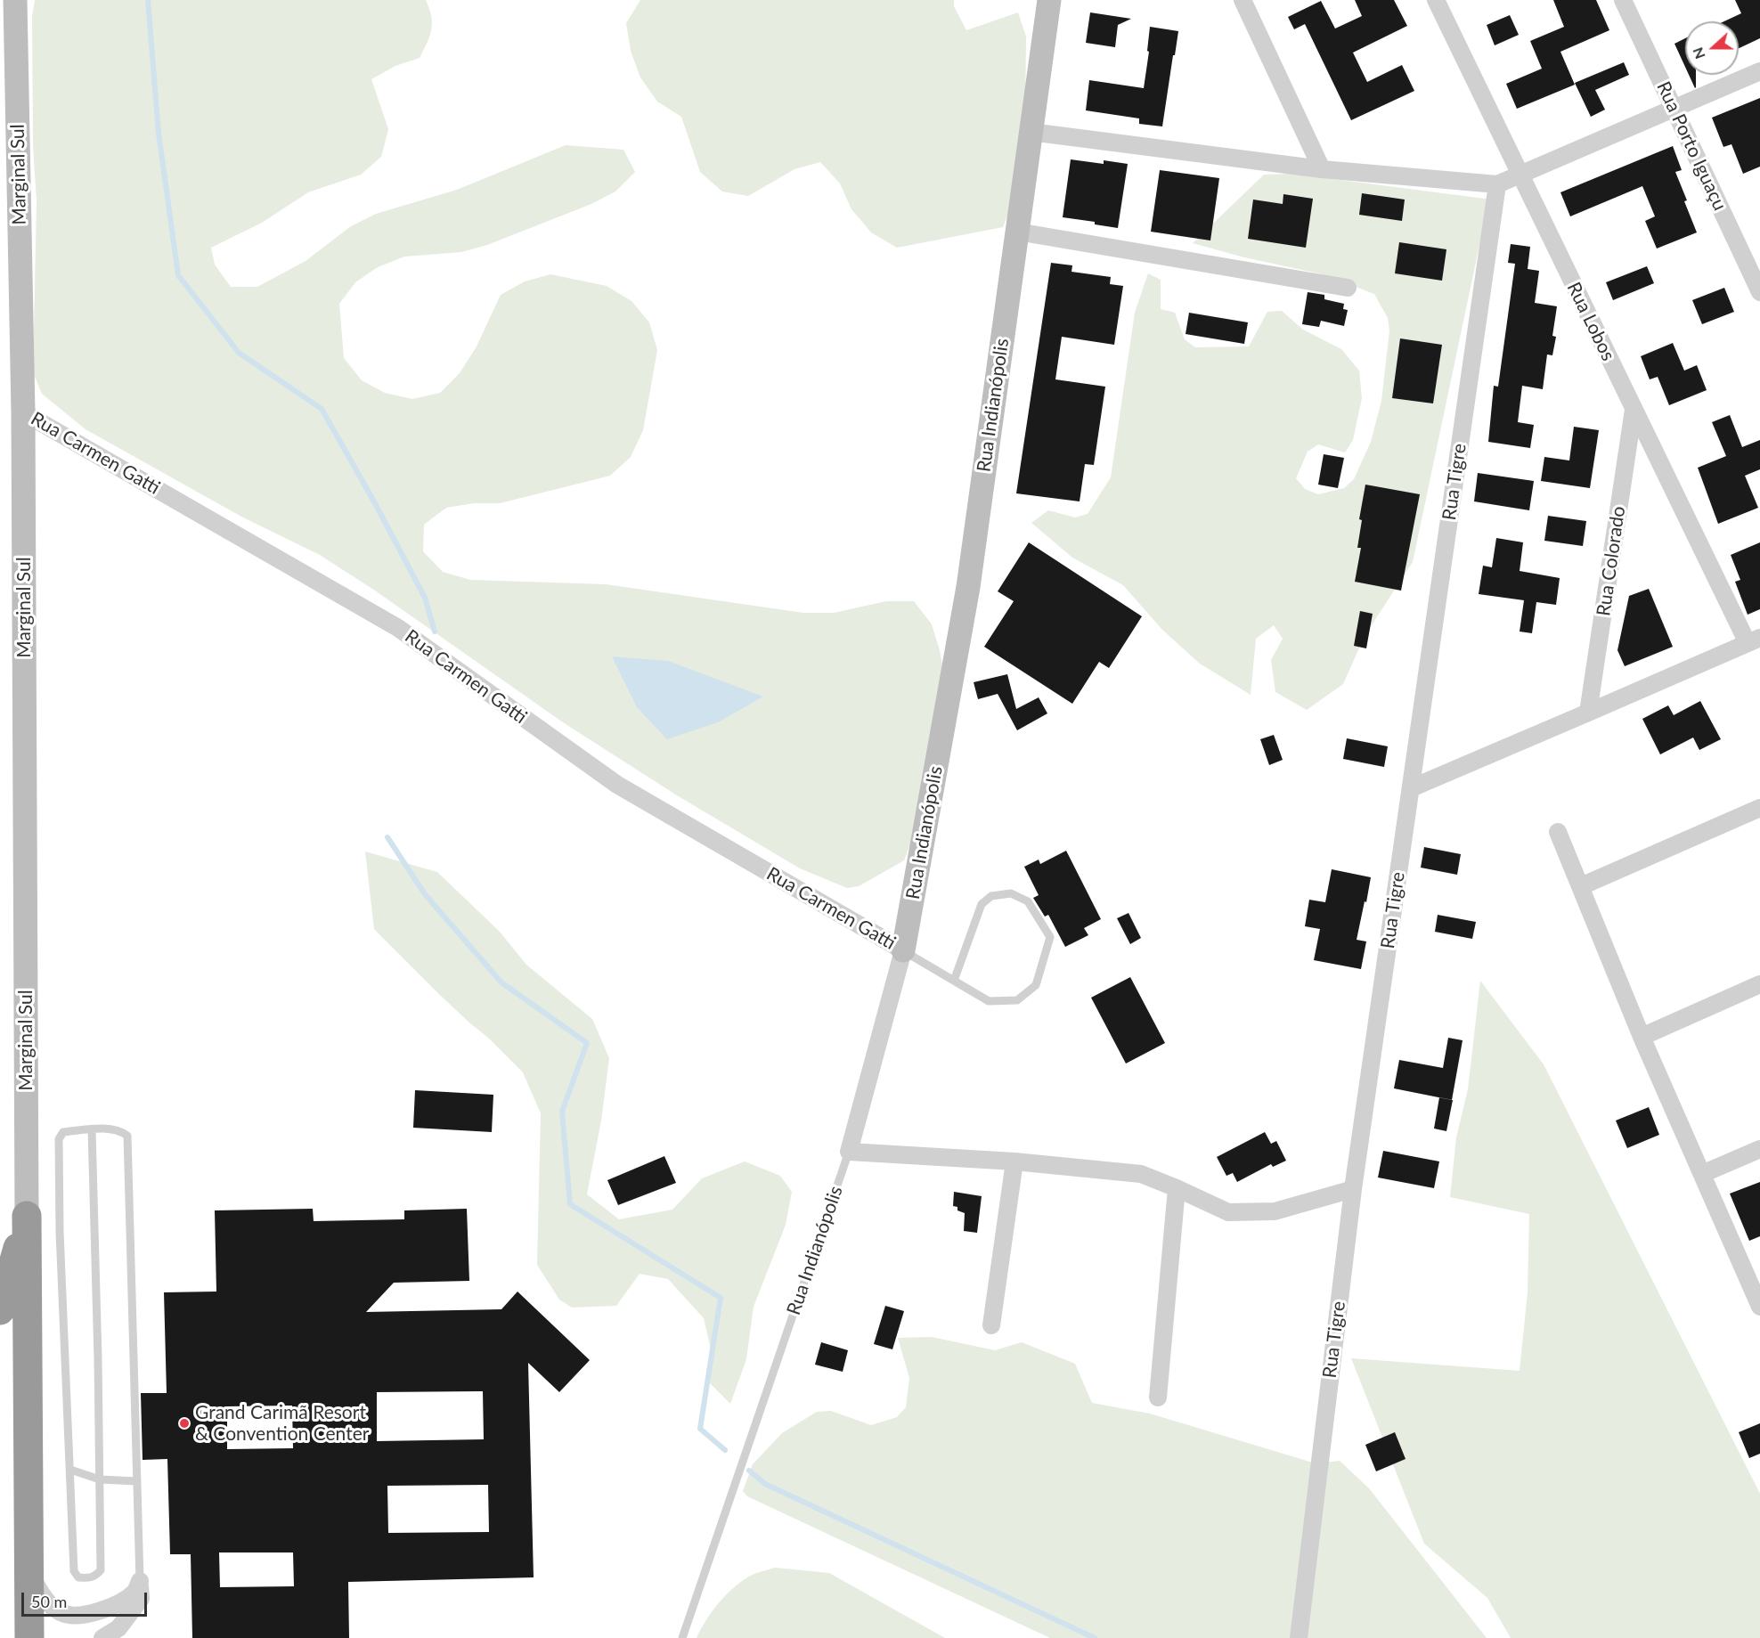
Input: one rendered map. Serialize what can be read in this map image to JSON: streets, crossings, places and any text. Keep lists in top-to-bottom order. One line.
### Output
{"streets":{"street":["Rua Porto Iguaçu","Marginal Sul","Rua Lobos","Rua Indianópolis","Rua Carmen Gatti","Rua Tigre","Rua Colorado"]},"crossings":[["Marginal Sul","Rua Carmen Gatti"],["Rua Lobos","Rua Colorado"],["Rua Indianópolis","Rua Carmen Gatti"]],"places":["Grand Carimã Resort & Convention Center"],"scale_bar":"50 m","north":"left"}
